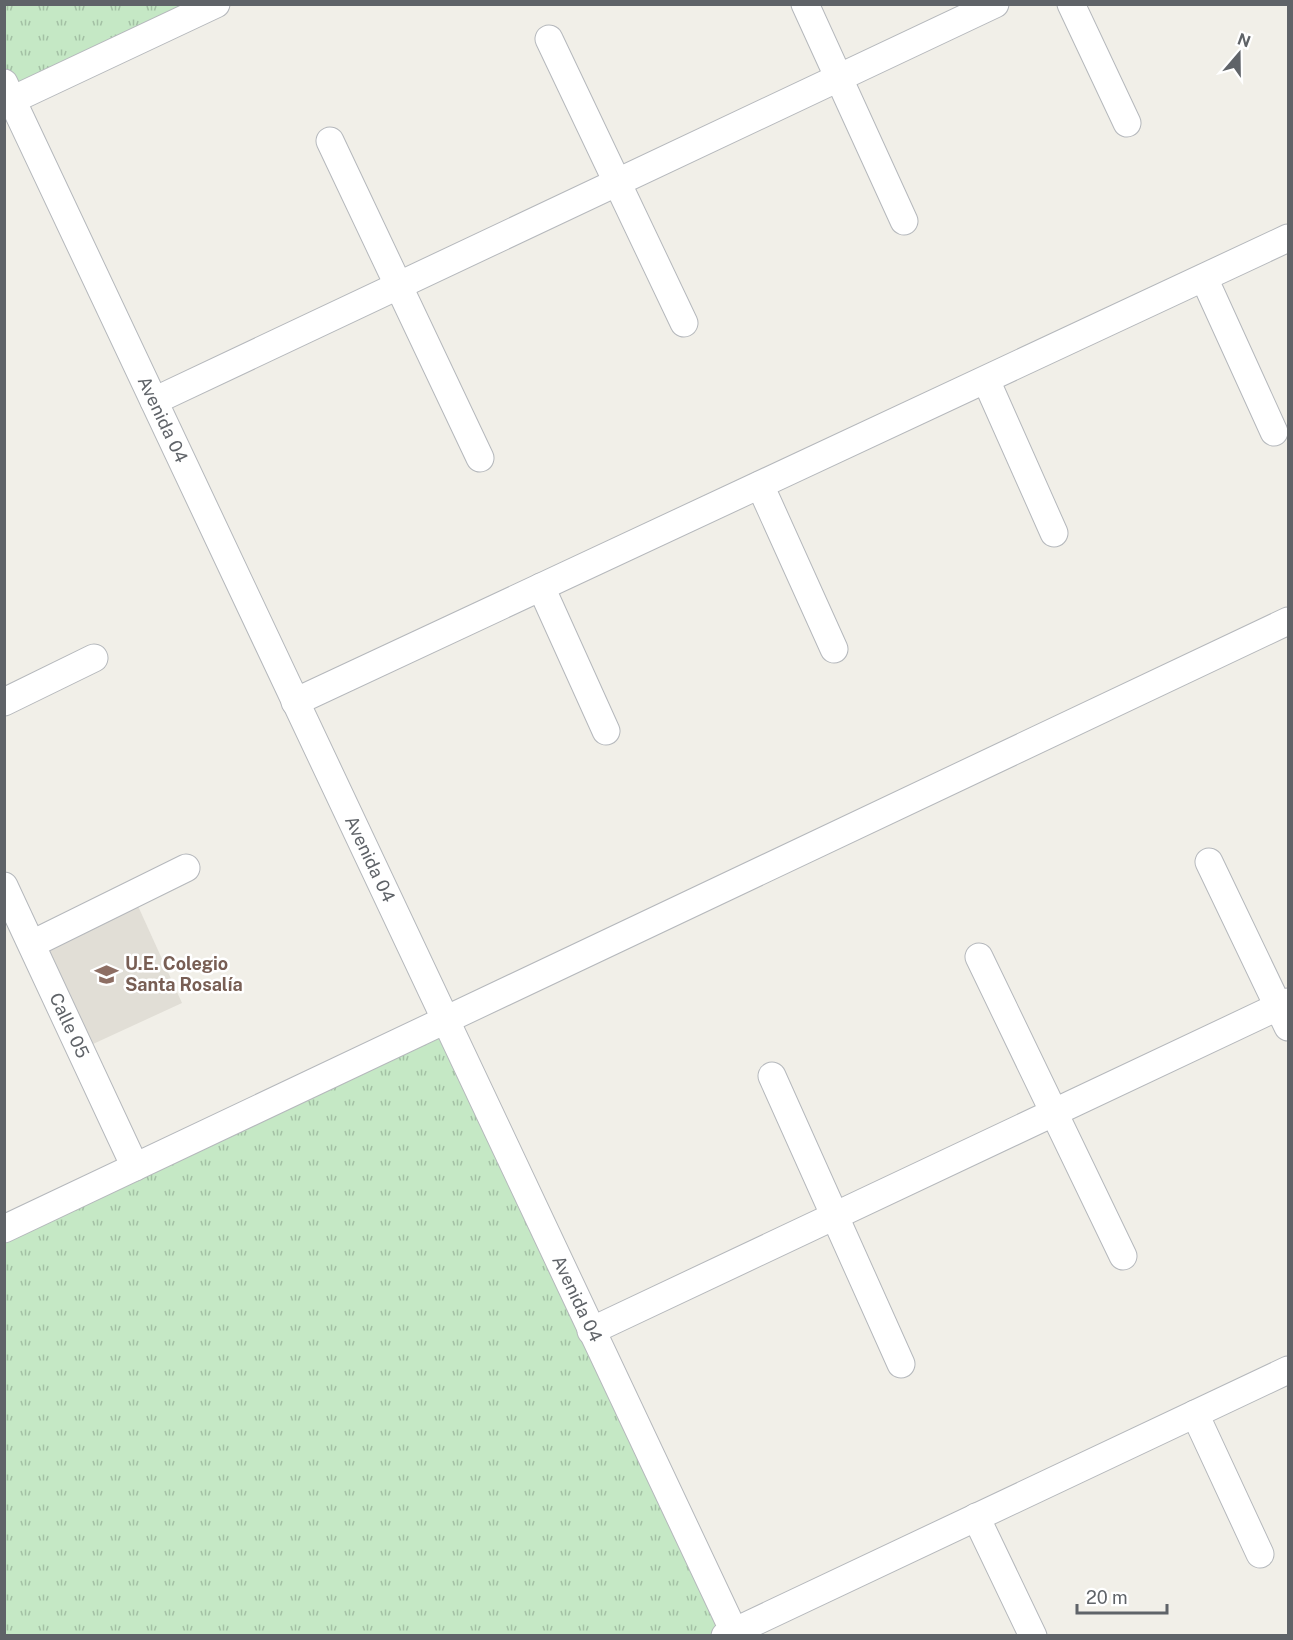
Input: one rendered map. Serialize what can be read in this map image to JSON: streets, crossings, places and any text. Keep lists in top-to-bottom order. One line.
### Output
{"streets":{"street":["Avenida 04","Calle 05"]},"places":{"school or university":["U.E. Colegio Santa Rosalía"]},"scale_bar":"20 m","north":"top"}
